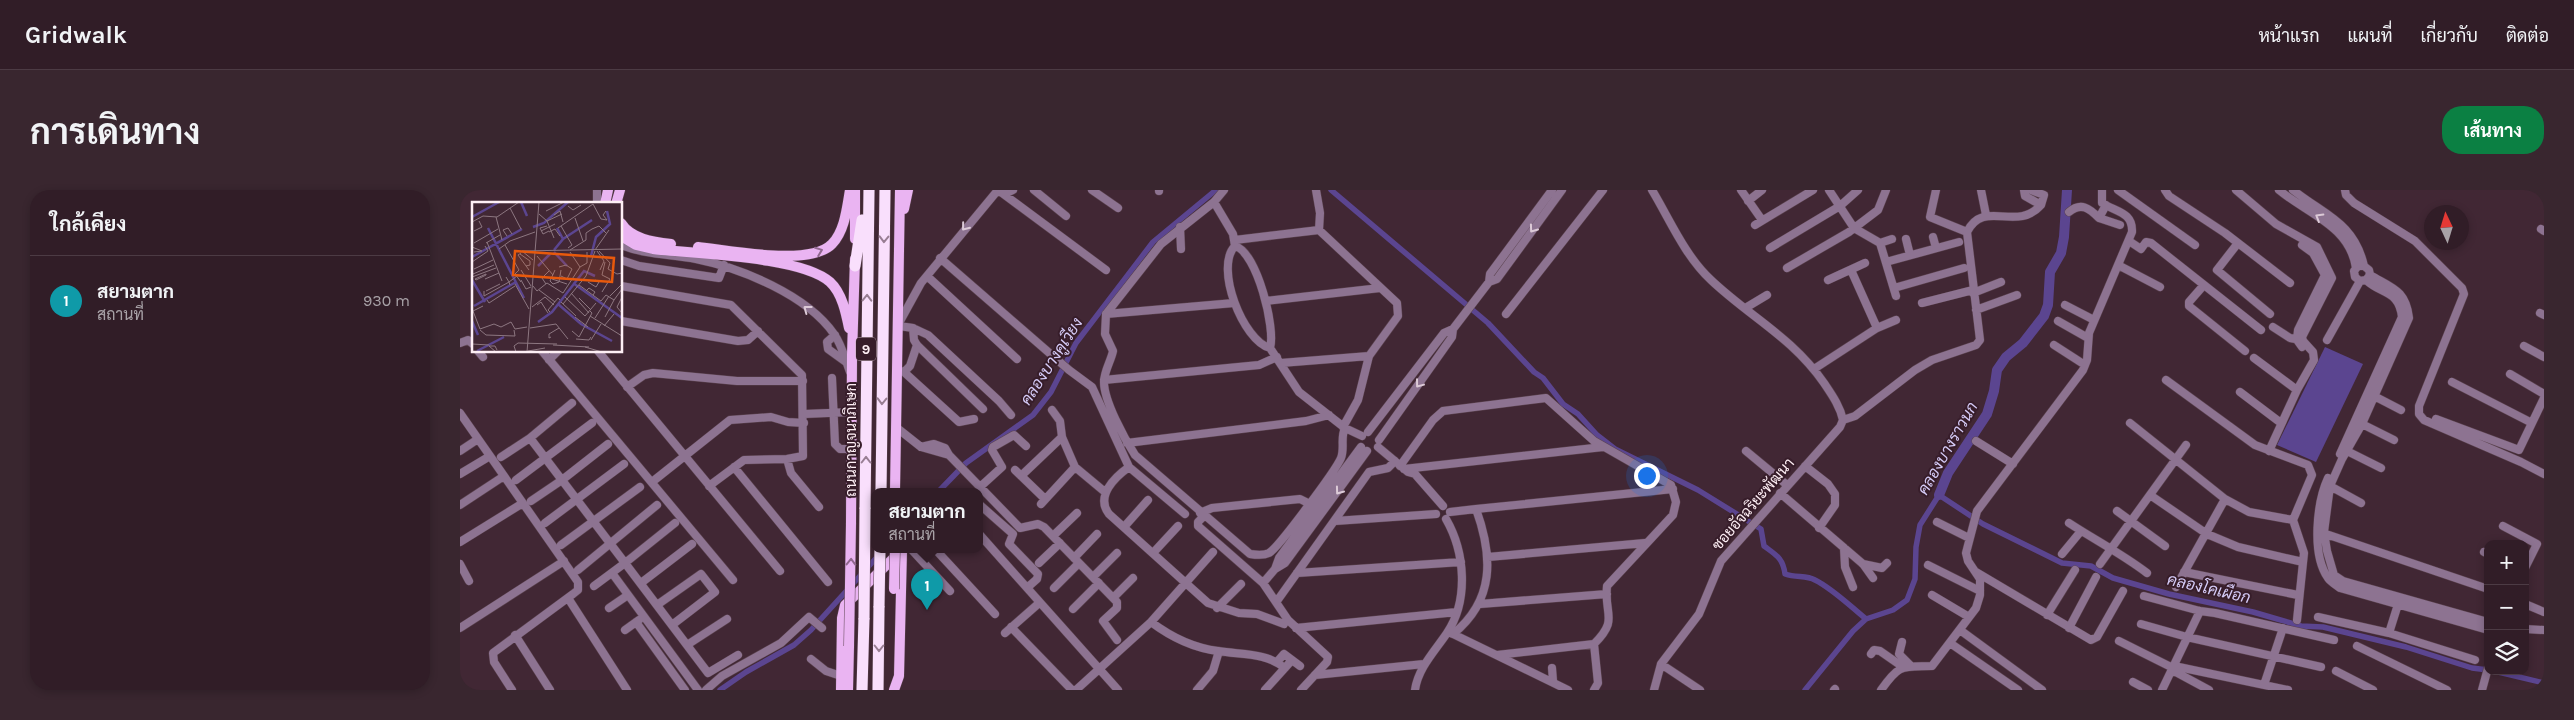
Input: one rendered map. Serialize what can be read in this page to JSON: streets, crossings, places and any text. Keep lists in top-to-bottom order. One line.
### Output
{"streets":{"highway":["9","ถนนกาญจนาภิเษก"],"street":["ซอยอัจฉริยะพัฒนา"]},"water":["คลองบางคูเวียง","คลองบางราวนก","คลองโคเผือก"],"north":"top","page":{"header":"Gridwalk","nav":["หน้าแรก","แผนที่","เกี่ยวกับ","ติดต่อ"],"buttons":"เส้นทาง","title":"การเดินทาง","heading":"ใกล้เคียง","list":[{"mark":"1","name":"สยามตาก","note":"สถานที่","value":"930 m"}],"popup":["สยามตาก","สถานที่"],"map_buttons":["+","−"],"pins":"1"}}
